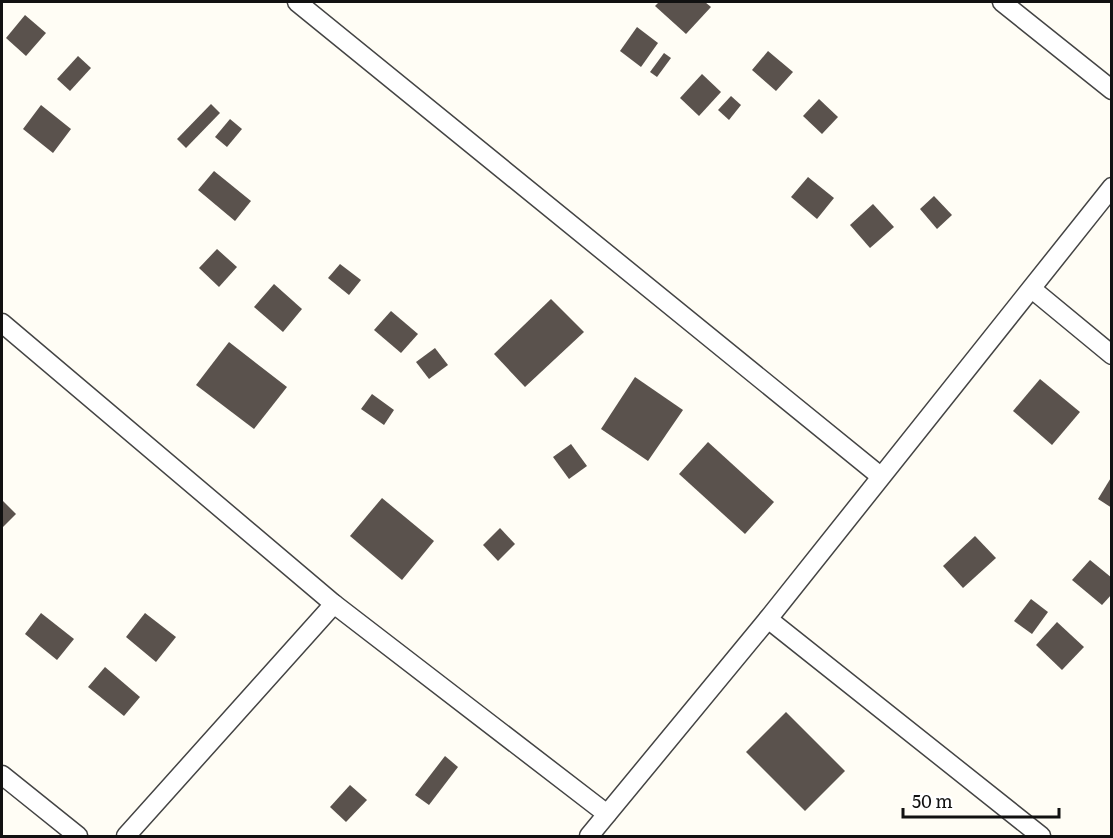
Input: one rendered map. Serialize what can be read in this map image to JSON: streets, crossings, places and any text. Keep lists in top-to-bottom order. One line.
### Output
{"scale_bar":"50 m"}
